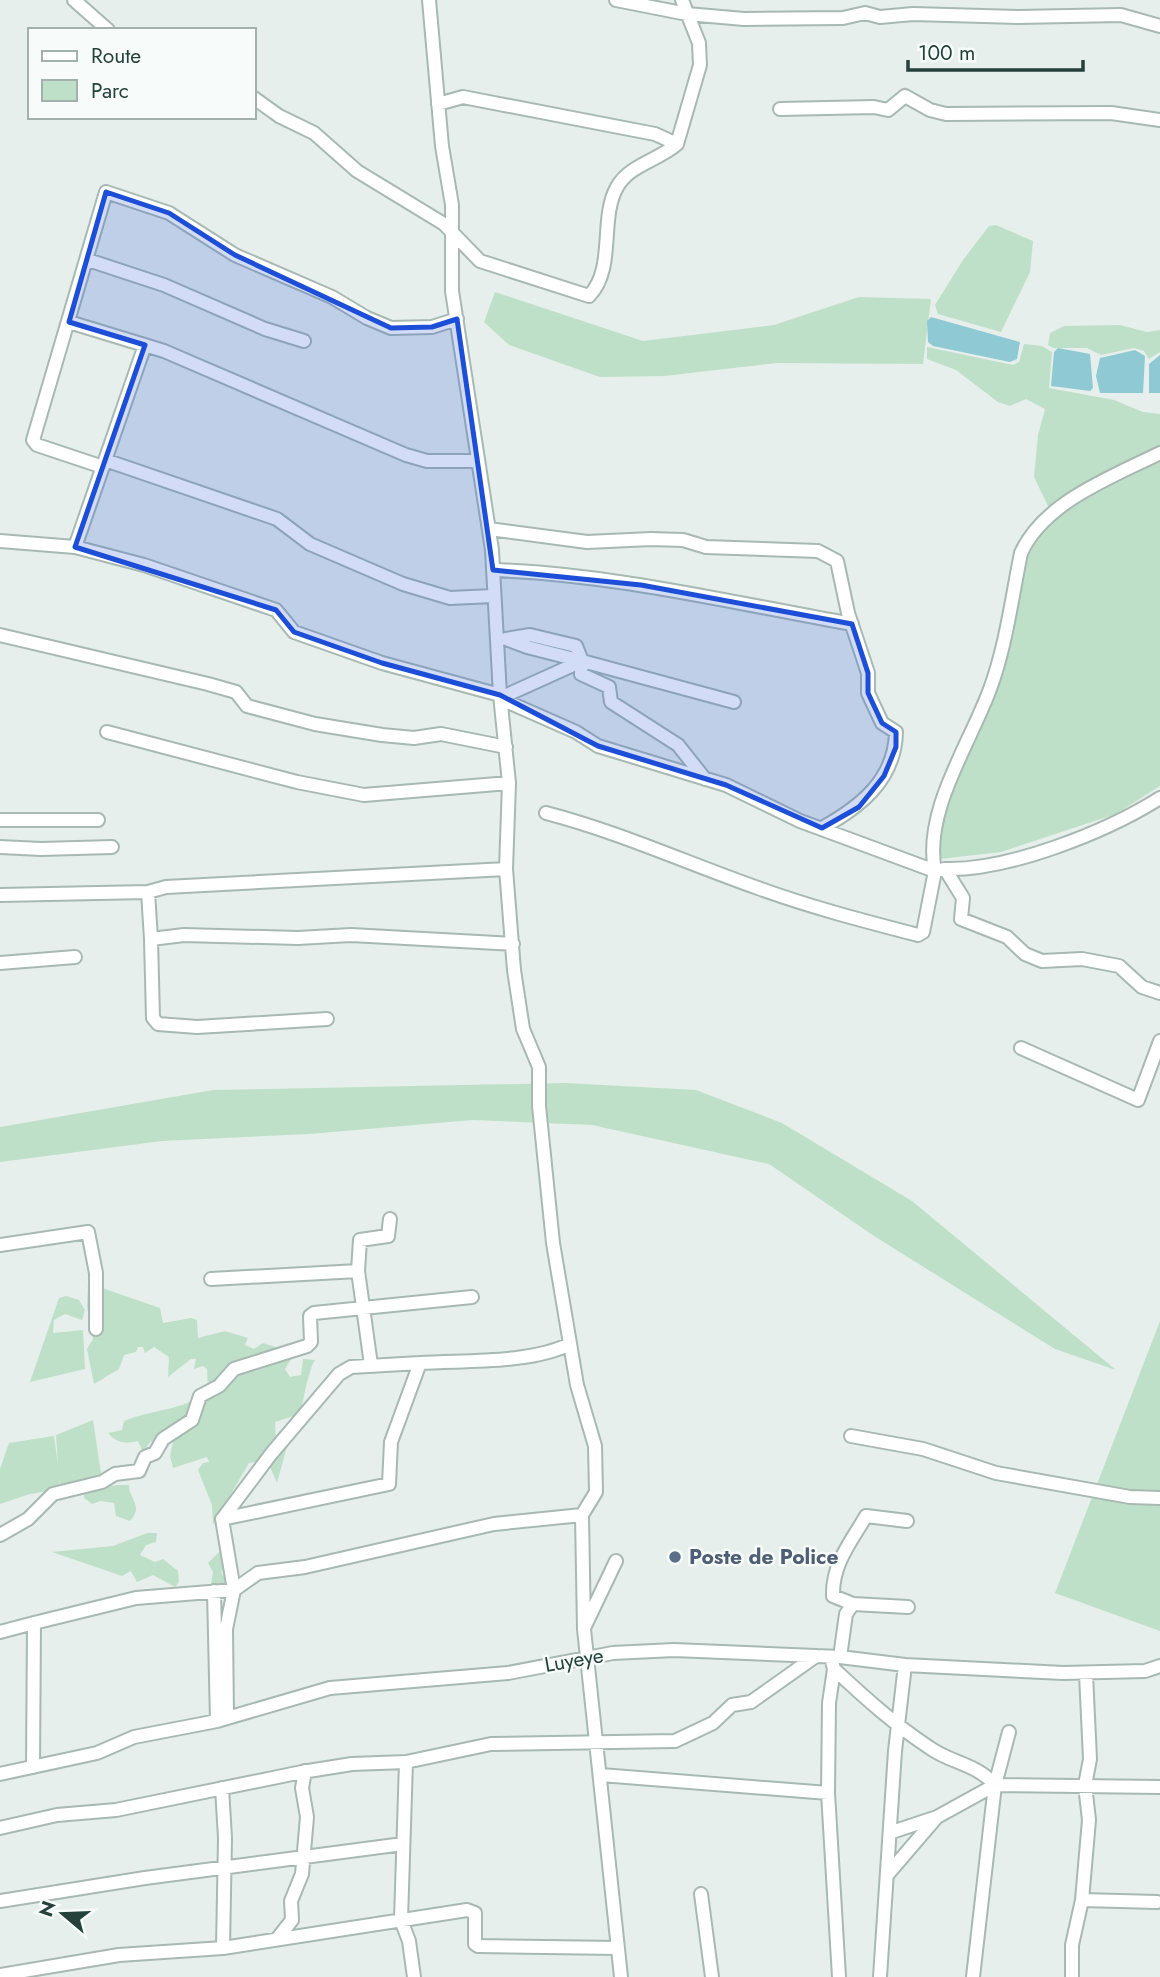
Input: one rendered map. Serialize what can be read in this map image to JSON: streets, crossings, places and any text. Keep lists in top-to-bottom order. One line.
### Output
{"streets":{"street":["Luyeye"]},"places":["Poste de Police"],"legend":["Route","Parc"],"scale_bar":"100 m","north":"left"}
